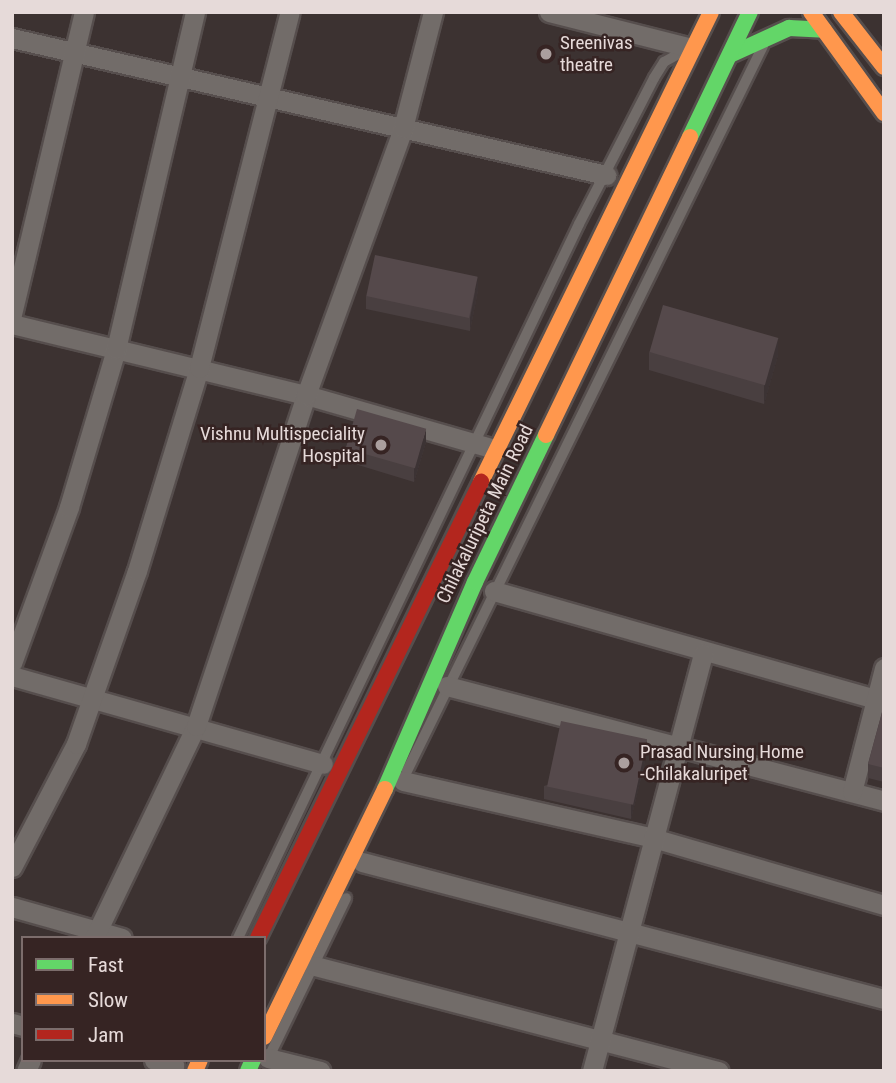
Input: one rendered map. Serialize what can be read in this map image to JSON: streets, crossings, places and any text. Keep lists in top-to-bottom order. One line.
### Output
{"streets":{"main road":["Chilakaluripeta Main Road"]},"places":["Sreenivas theatre","Vishnu Multispeciality Hospital","Prasad Nursing Home -Chilakaluripet"],"legend":["Fast","Slow","Jam"]}
